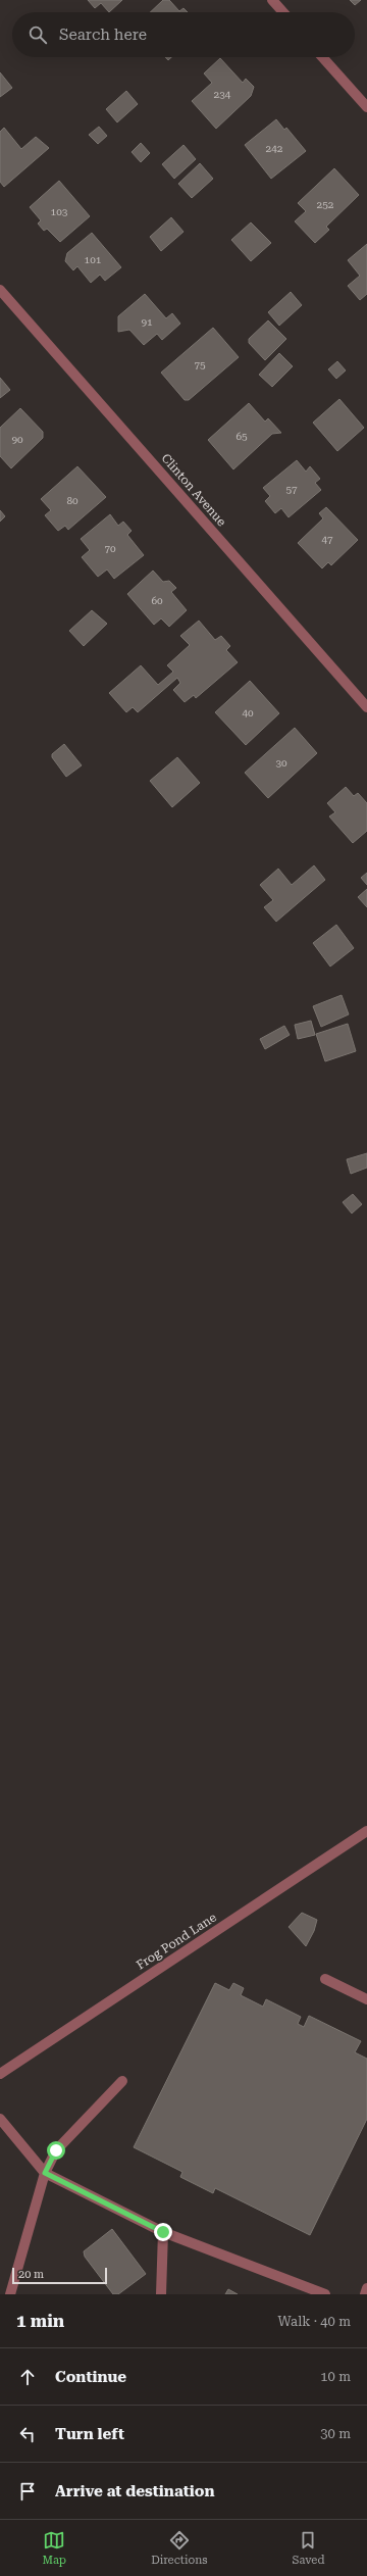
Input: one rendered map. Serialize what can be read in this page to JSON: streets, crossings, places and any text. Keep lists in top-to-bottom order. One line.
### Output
{"streets":{"street":["Clinton Avenue","Frog Pond Lane"]},"house_numbers":["234","242","252","103","101","91","75","65","90","57","80","47","70","60","40","30"],"scale_bar":"20 m","page":{"search":"Search here","scale":"20 m","heading":["1 min","Walk · 40 m"],"list":[["Continue","10 m"],["Turn left","30 m"],"Arrive at destination"],"nav":["Map","Directions","Saved"]}}
